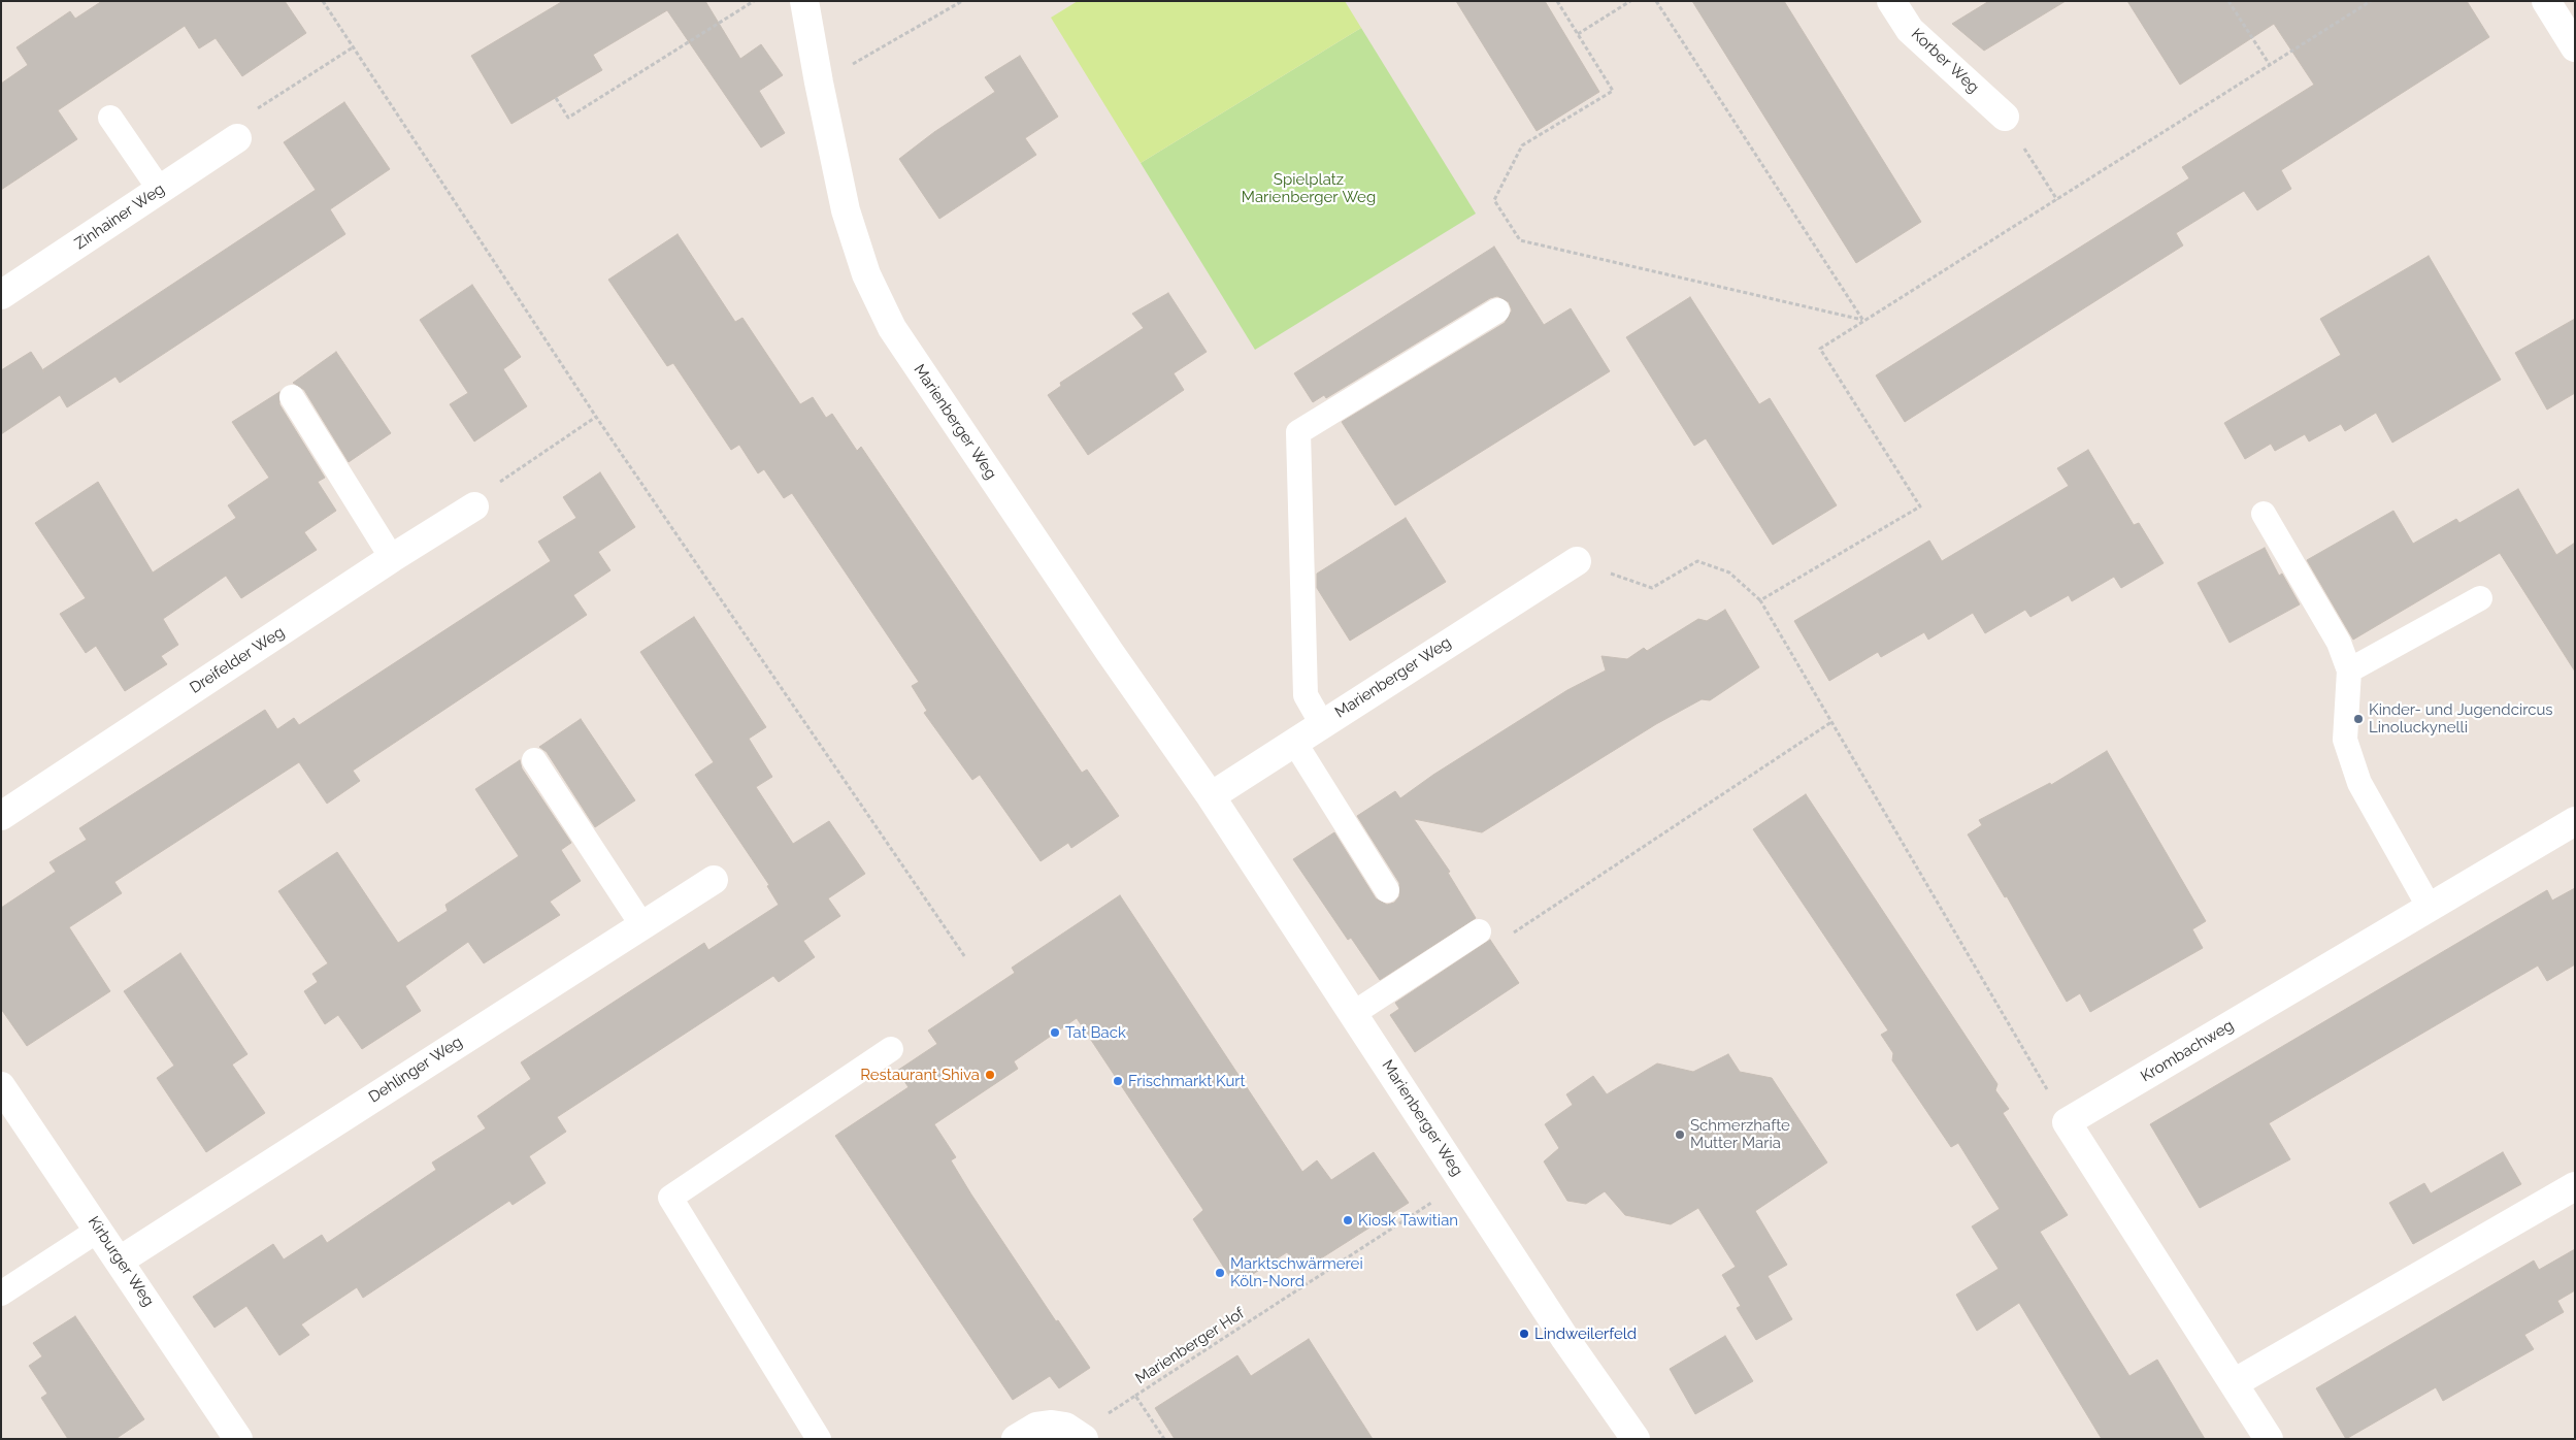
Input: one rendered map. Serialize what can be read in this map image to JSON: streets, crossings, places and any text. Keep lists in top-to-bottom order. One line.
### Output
{"streets":{"street":["Korber Weg","Zinhainer Weg","Marienberger Weg","Dreifelder Weg","Krombachweg","Dehlinger Weg","Kirburger Weg"],"path":["Marienberger Hof"]},"crossings":[["Marienberger Weg","Marienberger Hof"],["Dehlinger Weg","Kirburger Weg"]],"parks":["Spielplatz Marienberger Weg"],"places":["Kinder- und Jugendcircus Linoluckynelli","Tat Back","Restaurant Shiva","Frischmarkt Kurt","Schmerzhafte Mutter Maria","Kiosk Tawitian","Marktschwärmerei Köln-Nord","Lindweilerfeld"]}
